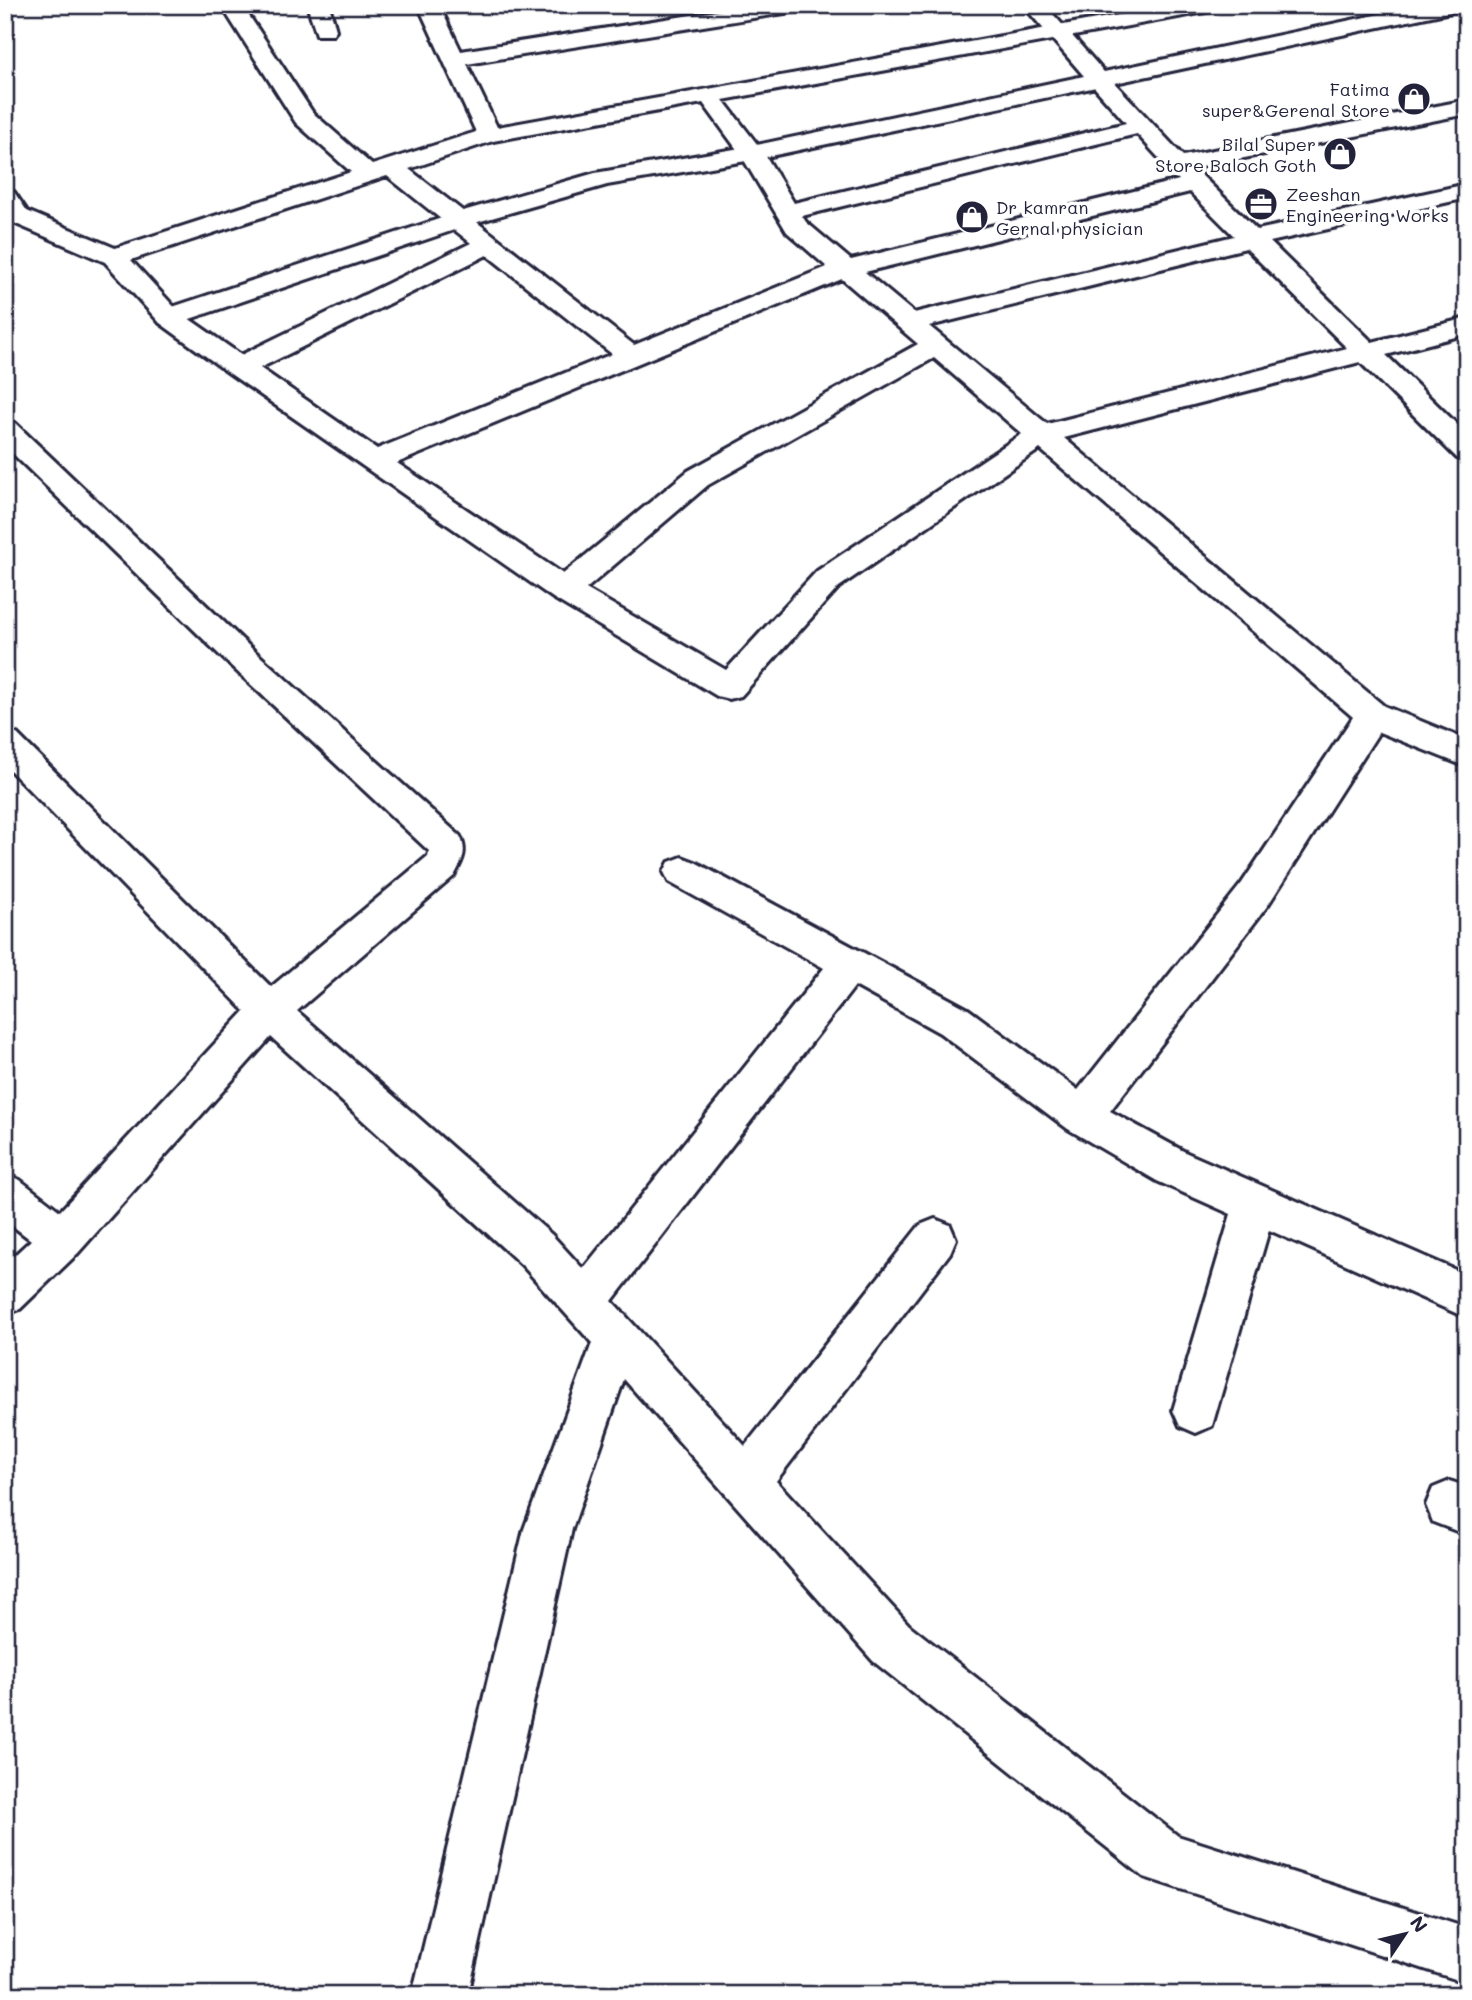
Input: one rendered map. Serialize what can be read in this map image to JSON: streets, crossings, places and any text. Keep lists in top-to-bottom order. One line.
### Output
{"places":{"shop":["Fatima super&Gerenal Store","Bilal Super Store Baloch Goth","Dr kamran Gernal physician"],"office":["Zeeshan Engineering Works"]},"north":"top right"}
